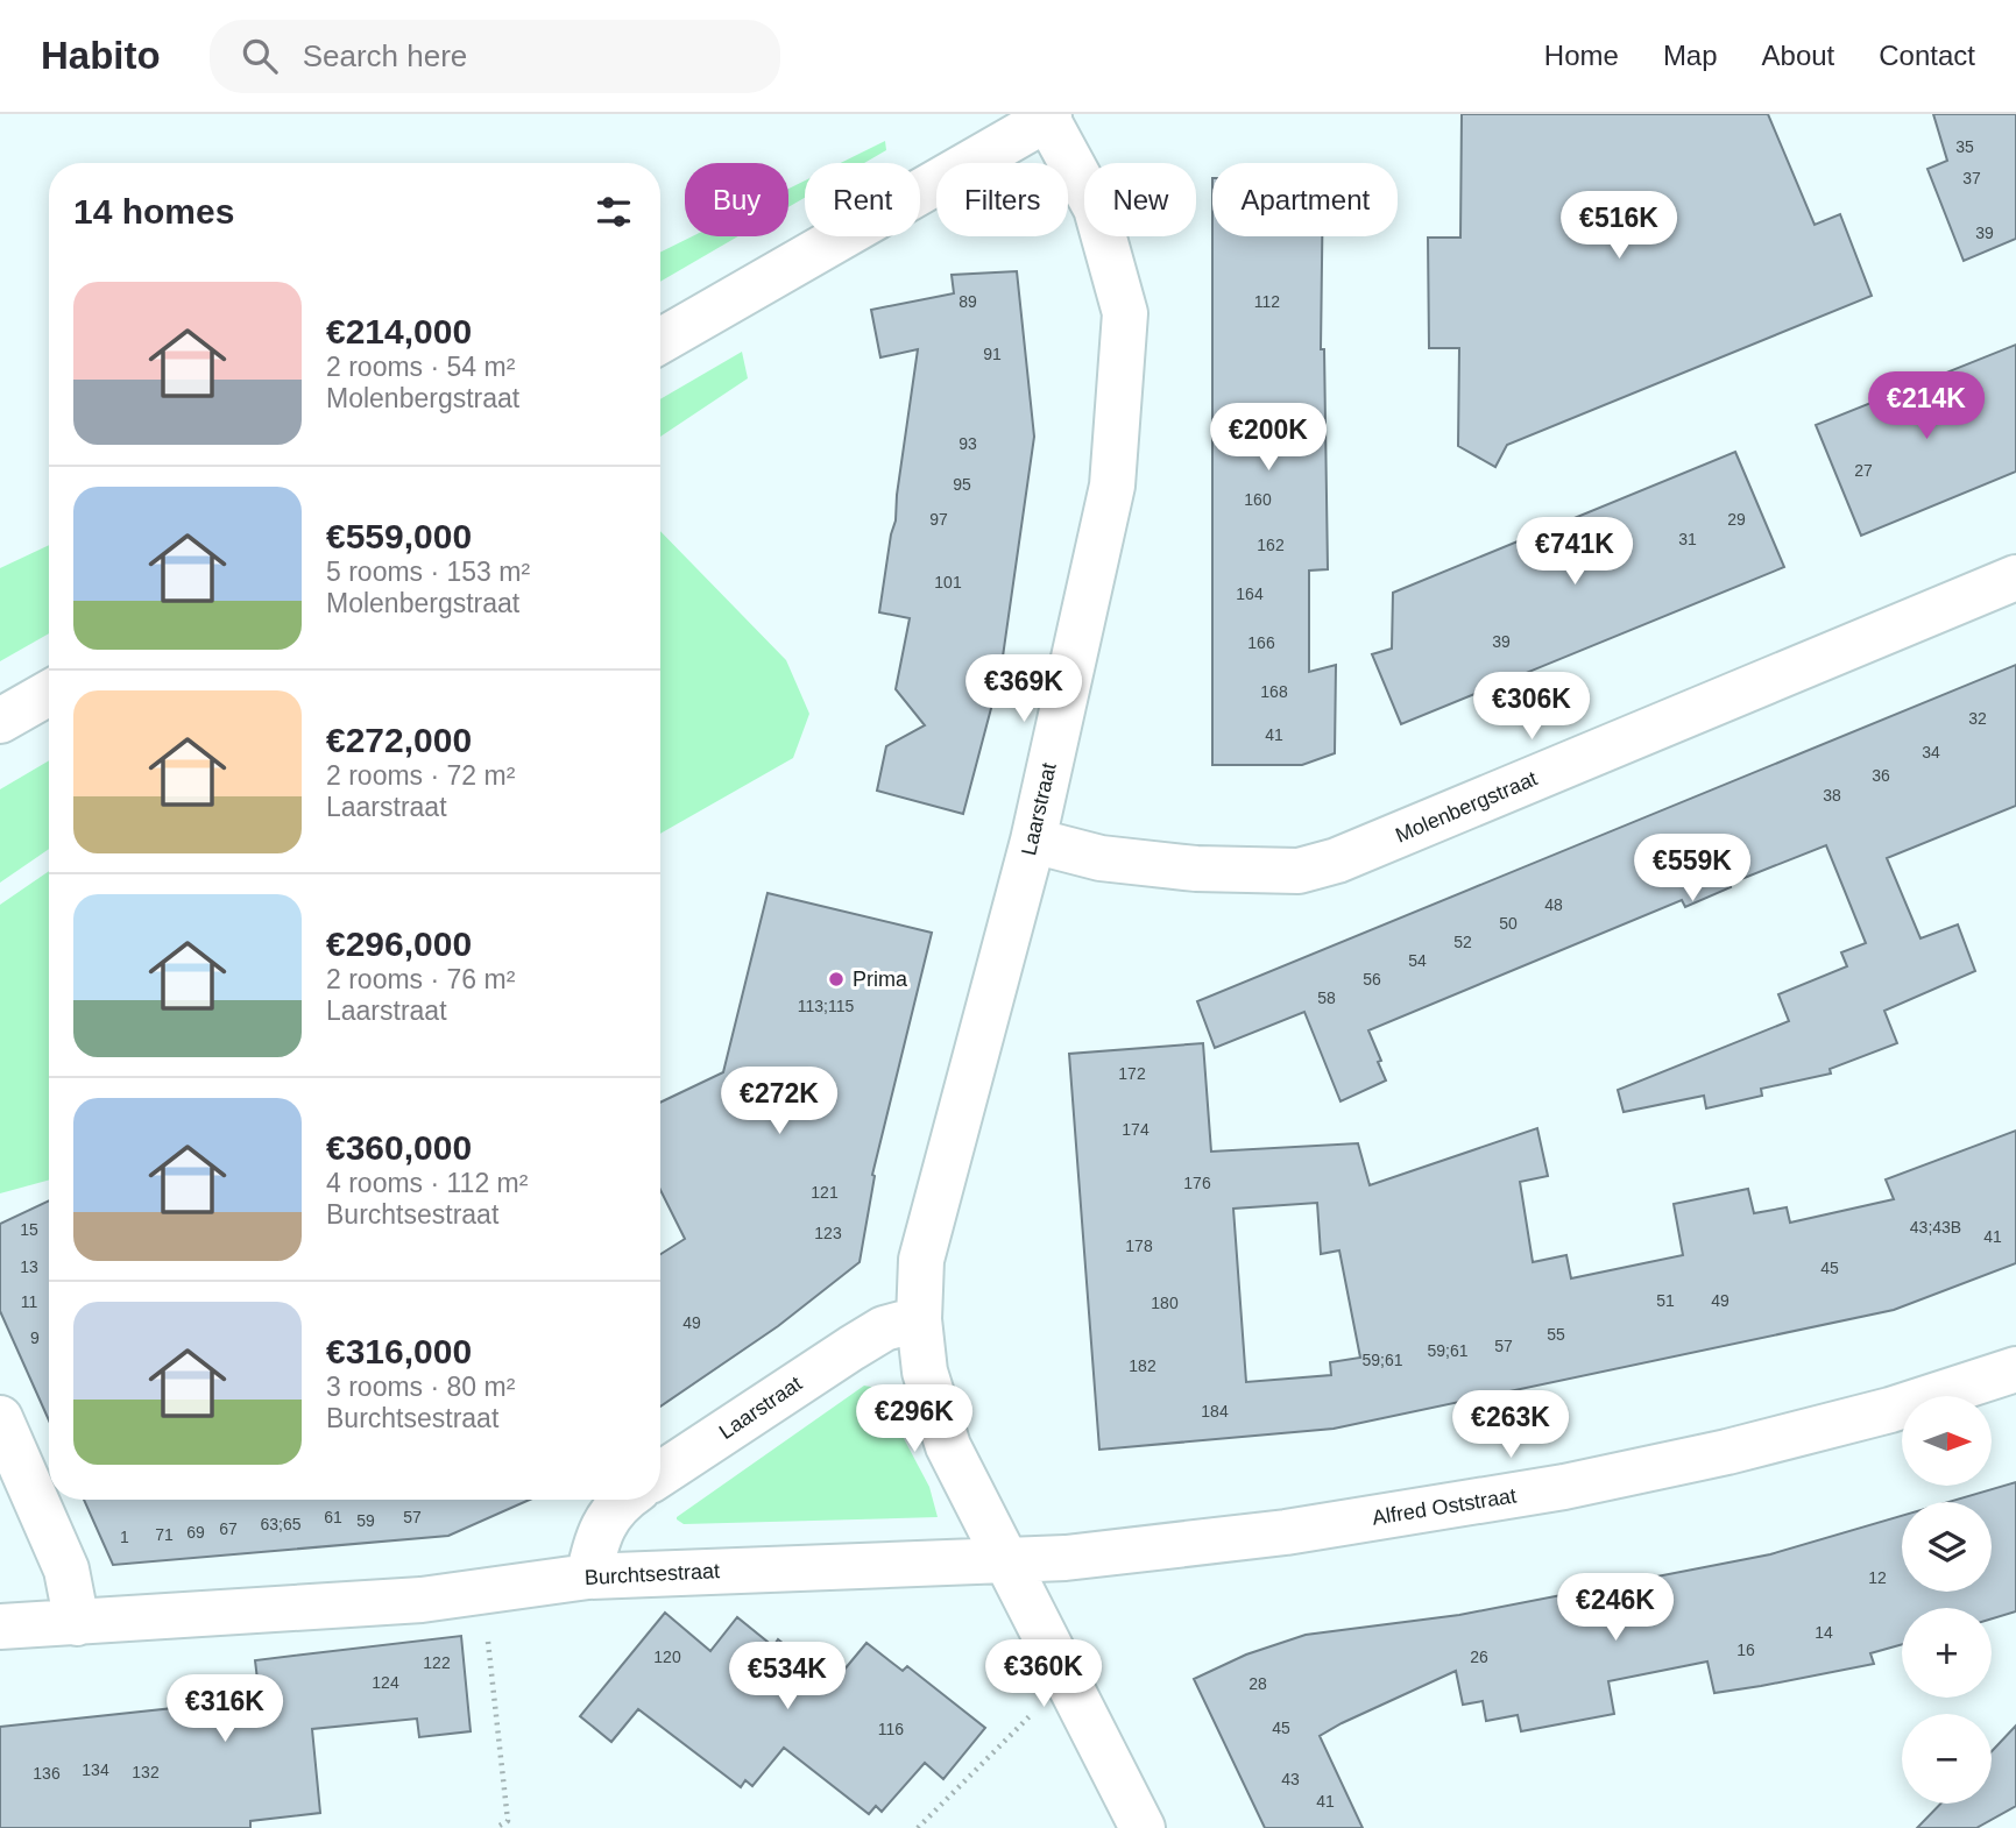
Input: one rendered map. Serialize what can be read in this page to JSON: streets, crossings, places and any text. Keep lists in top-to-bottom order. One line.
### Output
{"streets":{"street":["Molenbergstraat","Laarstraat","Alfred Oststraat","Burchtsestraat"]},"crossings":[["Molenbergstraat","Laarstraat"],["Laarstraat","Alfred Oststraat"],["Laarstraat","Burchtsestraat"],["Alfred Oststraat","Burchtsestraat"]],"places":["Prima"],"house_numbers":["35","37","39","89","112","91","93","27","95","160","97","29","31","162","101","164","39","166","168","32","41","34","36","38","48","50","52","54","56","58","113;115","172","174","176","121","43;43B","15","123","41","178","13","45","51","49","11","180","49","55","9","57","59;61","59;61","182","184","61","57","59","63;65","67","69","71","1","12","14","16","120","26","122","124","28","45","116","134","132","136","43","41"],"north":"right","page":{"header":"Habito","search":"Search here","nav":["Home","Map","About","Contact"],"chip":["Buy","Rent","Filters","New","Apartment"],"heading":"14 homes","price":["€516K","€214K","€200K","€741K","€369K","€306K","€559K","€272K","€296K","€263K","€246K","€360K","€534K","€316K"],"list":[{"name":"€214,000","note":"2 rooms · 54 m² · Molenbergstraat"},{"name":"€559,000","note":"5 rooms · 153 m² · Molenbergstraat"},{"name":"€272,000","note":"2 rooms · 72 m² · Laarstraat"},{"name":"€296,000","note":"2 rooms · 76 m² · Laarstraat"},{"name":"€360,000","note":"4 rooms · 112 m² · Burchtsestraat"},{"name":"€316,000","note":"3 rooms · 80 m² · Burchtsestraat"}],"map_buttons":["+","−"]}}
